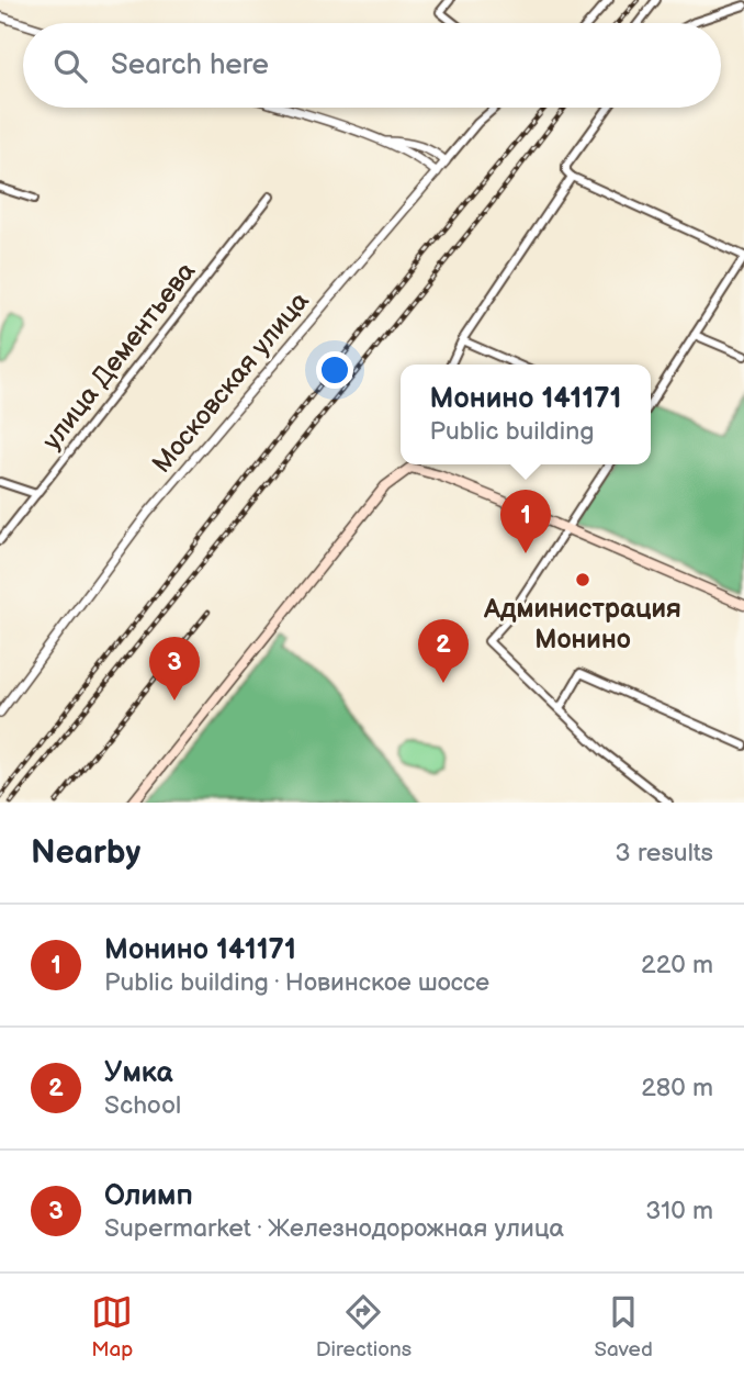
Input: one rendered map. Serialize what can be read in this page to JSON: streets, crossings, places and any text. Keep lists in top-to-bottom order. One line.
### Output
{"streets":{"street":["улица Дементьева","Московская улица"]},"places":["Администрация Монино"],"page":{"search":"Search here","popup":["Монино 141171","Public building"],"pins":["1","2","3"],"heading":["Nearby","3 results"],"list":[{"mark":"1","name":"Монино 141171","note":"Public building · Новинское шоссе","value":"220 m"},{"mark":"2","name":"Умка","note":"School","value":"280 m"},{"mark":"3","name":"Олимп","note":"Supermarket · Железнодорожная улица","value":"310 m"}],"nav":["Map","Directions","Saved"]}}
